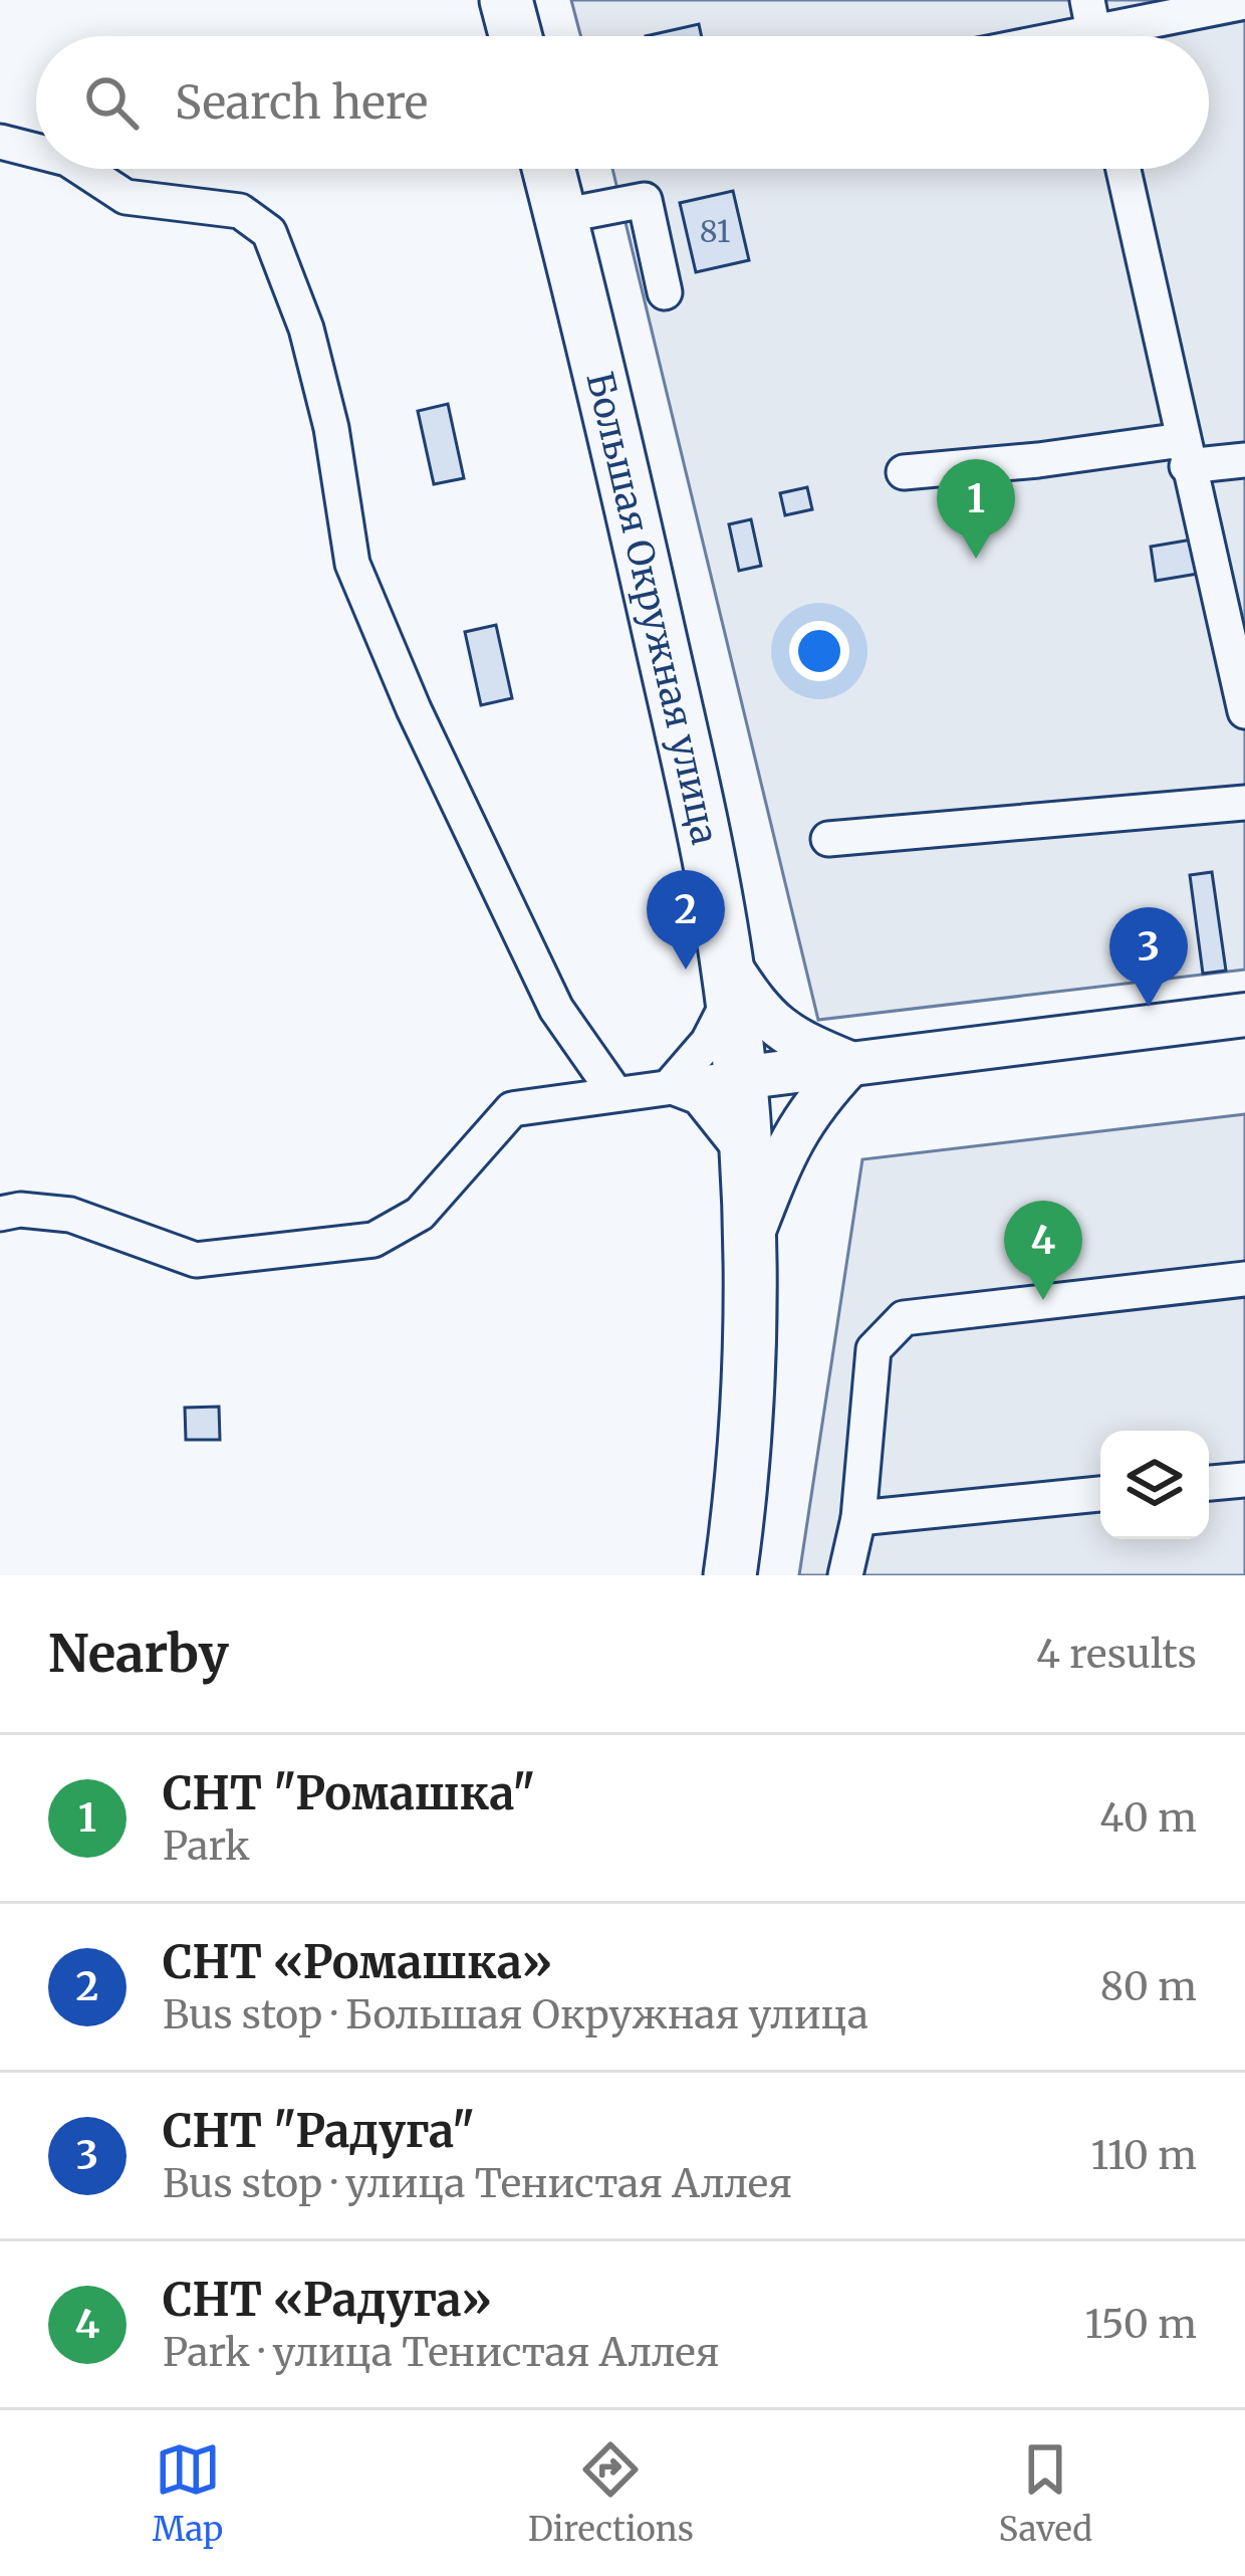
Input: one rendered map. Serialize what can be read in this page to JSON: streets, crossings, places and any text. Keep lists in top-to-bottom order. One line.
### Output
{"streets":{"highway":["Большая Окружная улица"]},"house_numbers":["81"],"page":{"search":"Search here","pins":["1","2","3","4"],"heading":["Nearby","4 results"],"list":[{"mark":"1","name":"СНТ \"Ромашка\"","note":"Park","value":"40 m"},{"mark":"2","name":"СНТ «Ромашка»","note":"Bus stop · Большая Окружная улица","value":"80 m"},{"mark":"3","name":"СНТ \"Радуга\"","note":"Bus stop · улица Тенистая Аллея","value":"110 m"},{"mark":"4","name":"СНТ «Радуга»","note":"Park · улица Тенистая Аллея","value":"150 m"}],"nav":["Map","Directions","Saved"]}}
